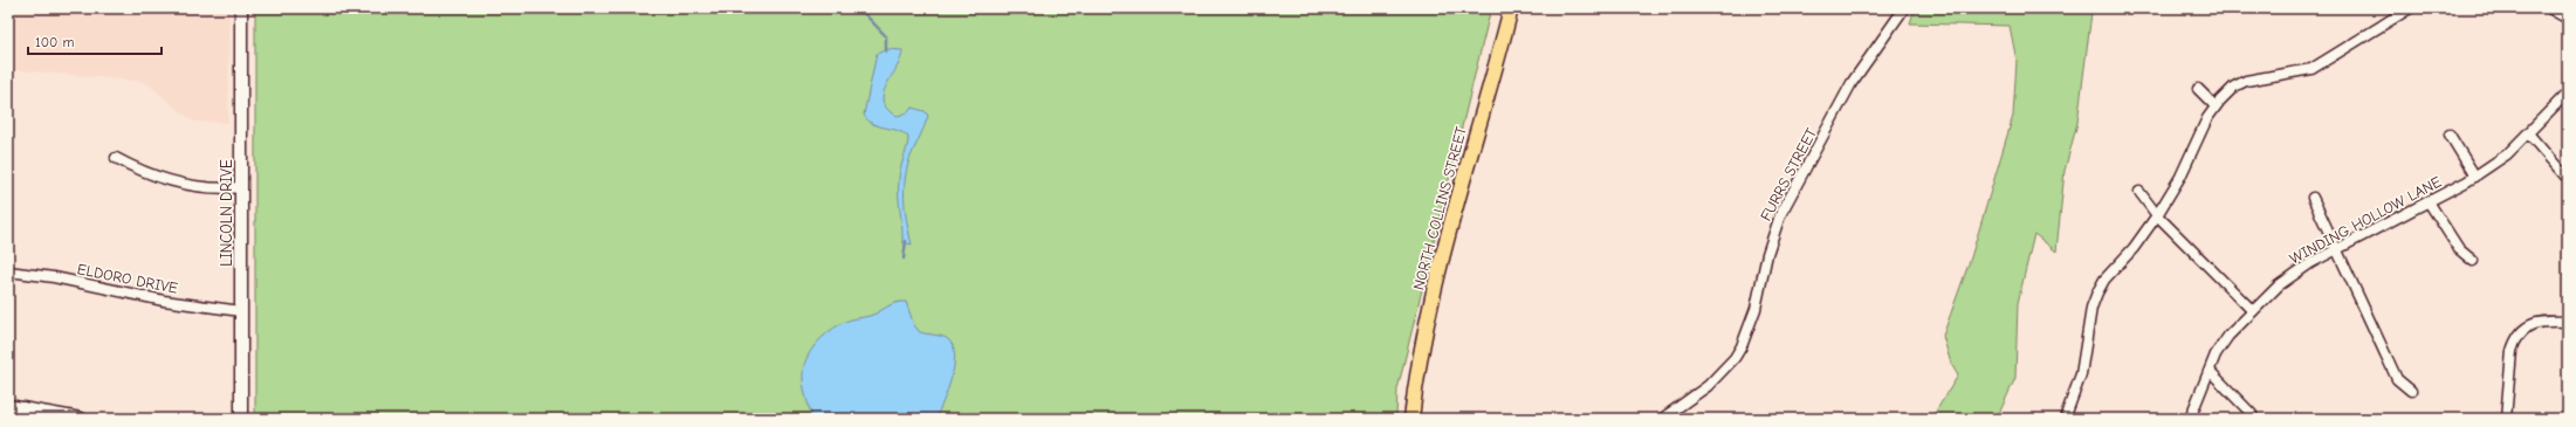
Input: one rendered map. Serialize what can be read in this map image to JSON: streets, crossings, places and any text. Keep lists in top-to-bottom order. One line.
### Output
{"streets":{"main road":["NORTH COLLINS STREET"],"street":["FURRS STREET","LINCOLN DRIVE","WINDING HOLLOW LANE","ELDORO DRIVE"]},"crossings":[["LINCOLN DRIVE","ELDORO DRIVE"]],"scale_bar":"100 m"}
